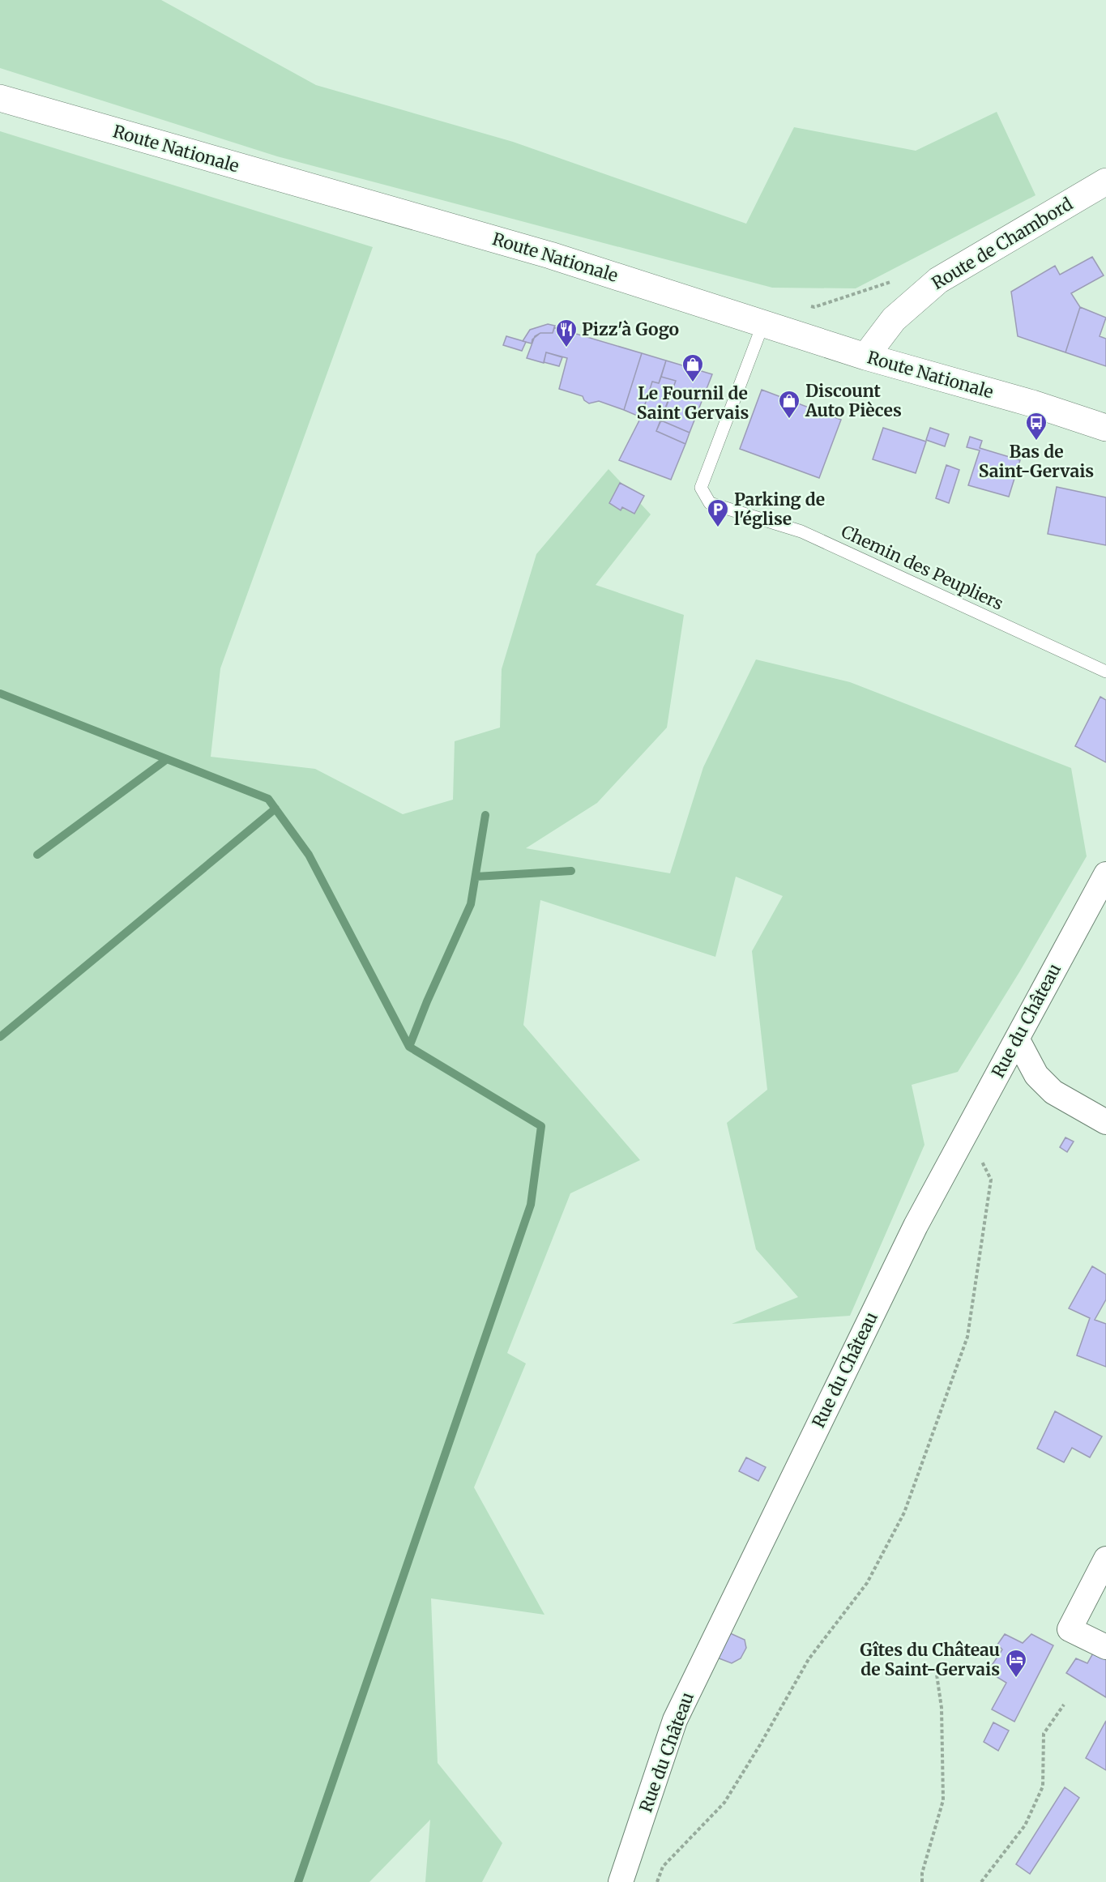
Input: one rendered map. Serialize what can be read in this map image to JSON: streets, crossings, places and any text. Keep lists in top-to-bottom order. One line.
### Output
{"streets":{"main road":["Route Nationale","Route de Chambord"],"street":["Rue du Château"],"lane":["Chemin des Peupliers"]},"crossings":[["Route Nationale","Route de Chambord"],["Route Nationale","Chemin des Peupliers"]],"places":{"restaurant":["Pizz'à Gogo"],"shop":["Le Fournil de Saint Gervais","Discount Auto Pièces"],"bus stop":["Bas de Saint-Gervais"],"parking":["Parking de l'église"],"hotel":["Gîtes du Château de Saint-Gervais"]}}
